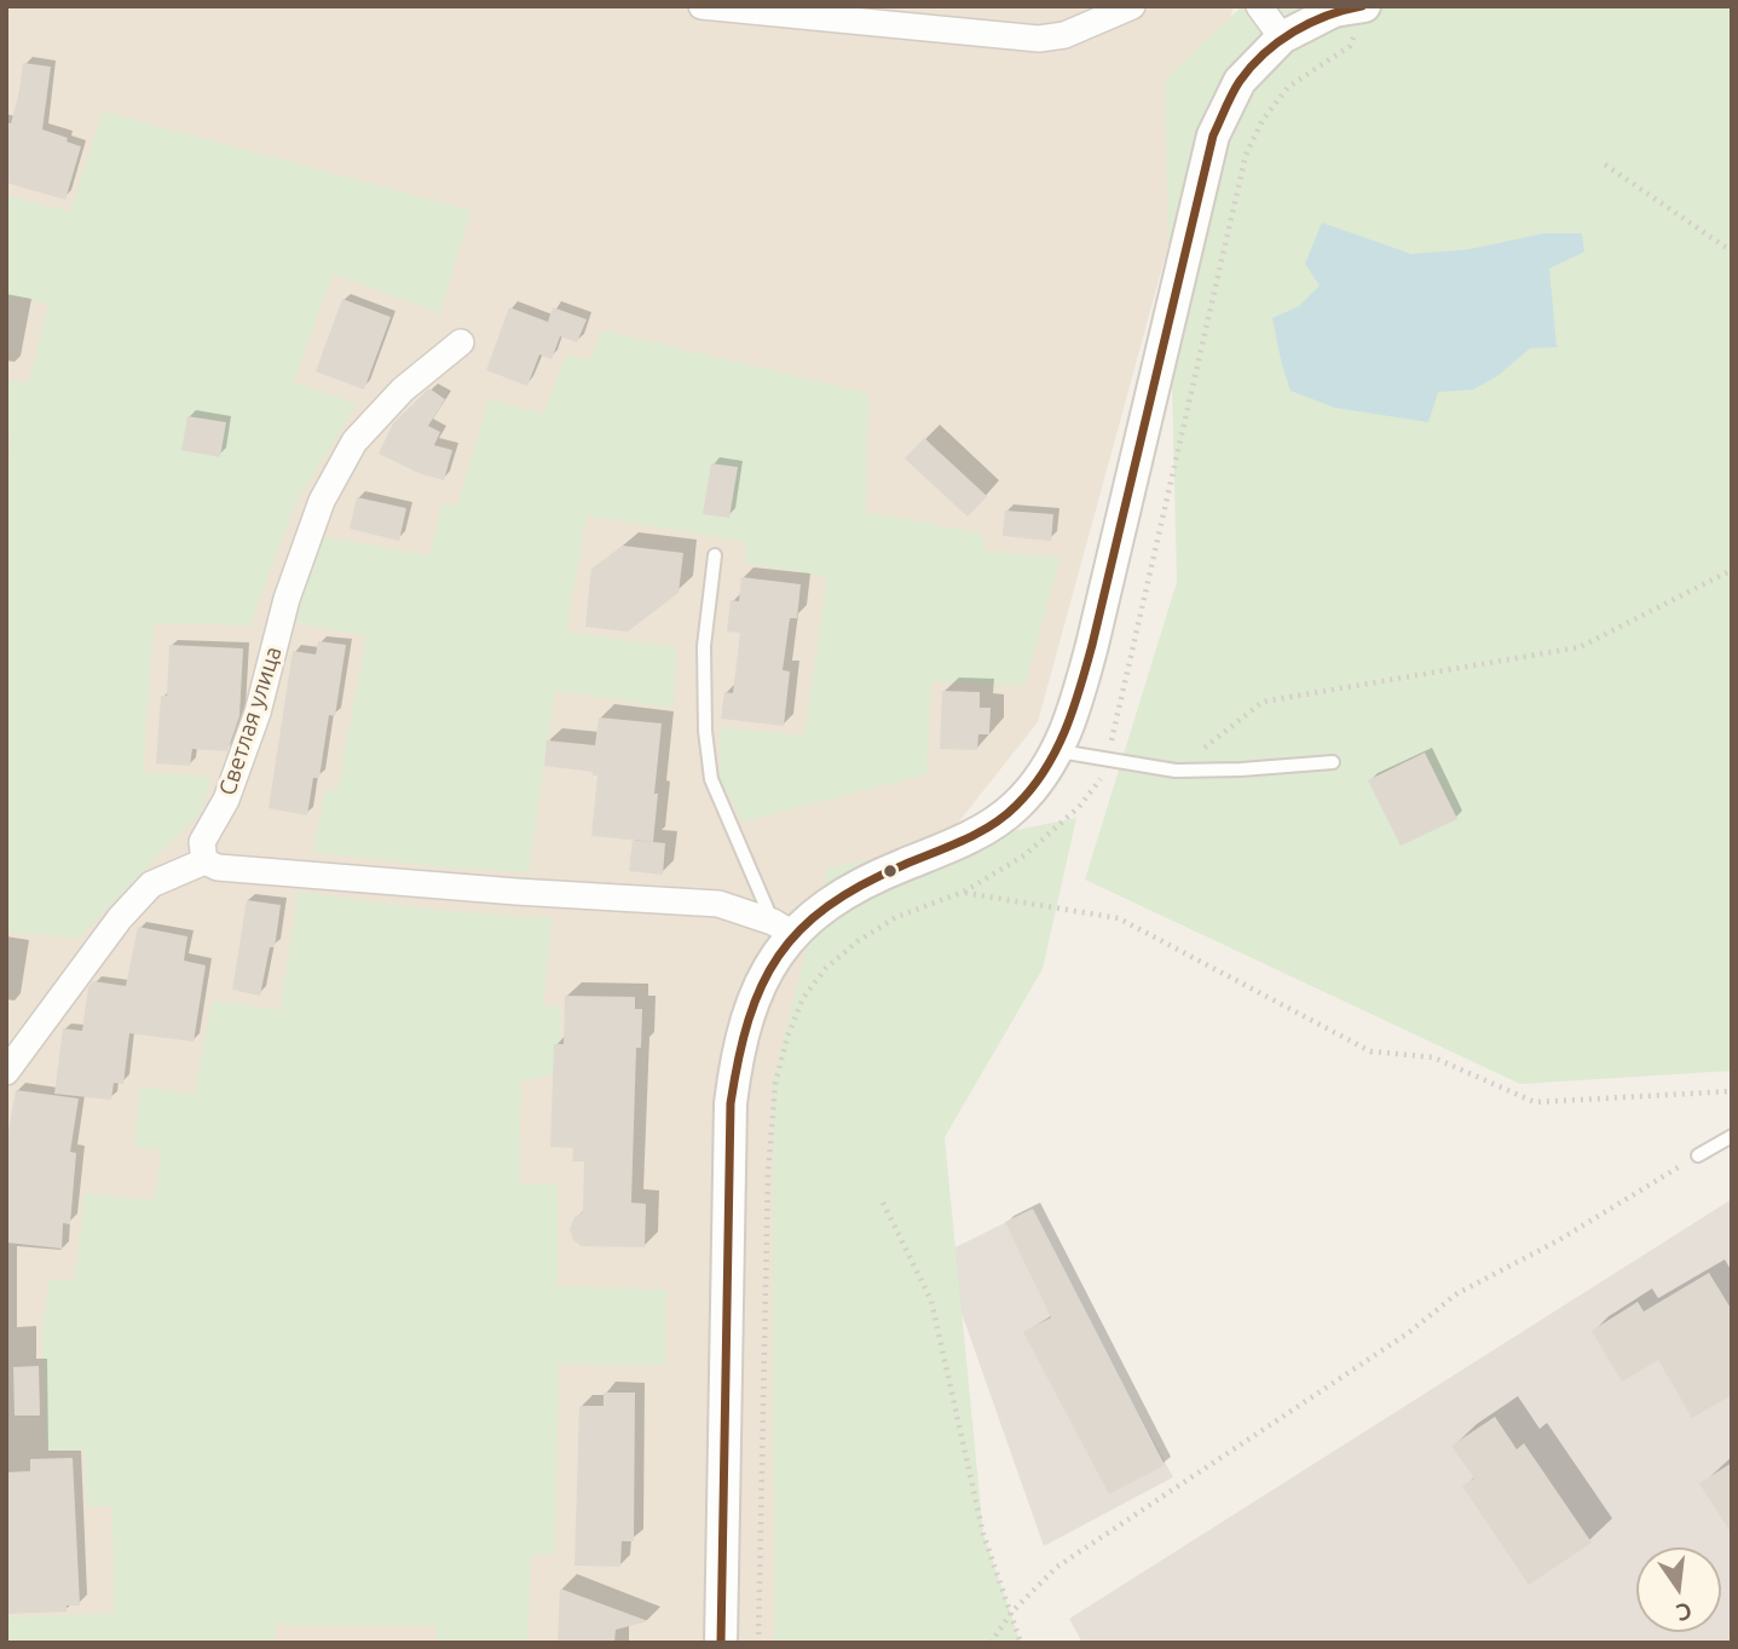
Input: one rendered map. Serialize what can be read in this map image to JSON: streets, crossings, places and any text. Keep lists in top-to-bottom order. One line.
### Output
{"streets":{"street":["Светлая улица"]},"north":"bottom"}
